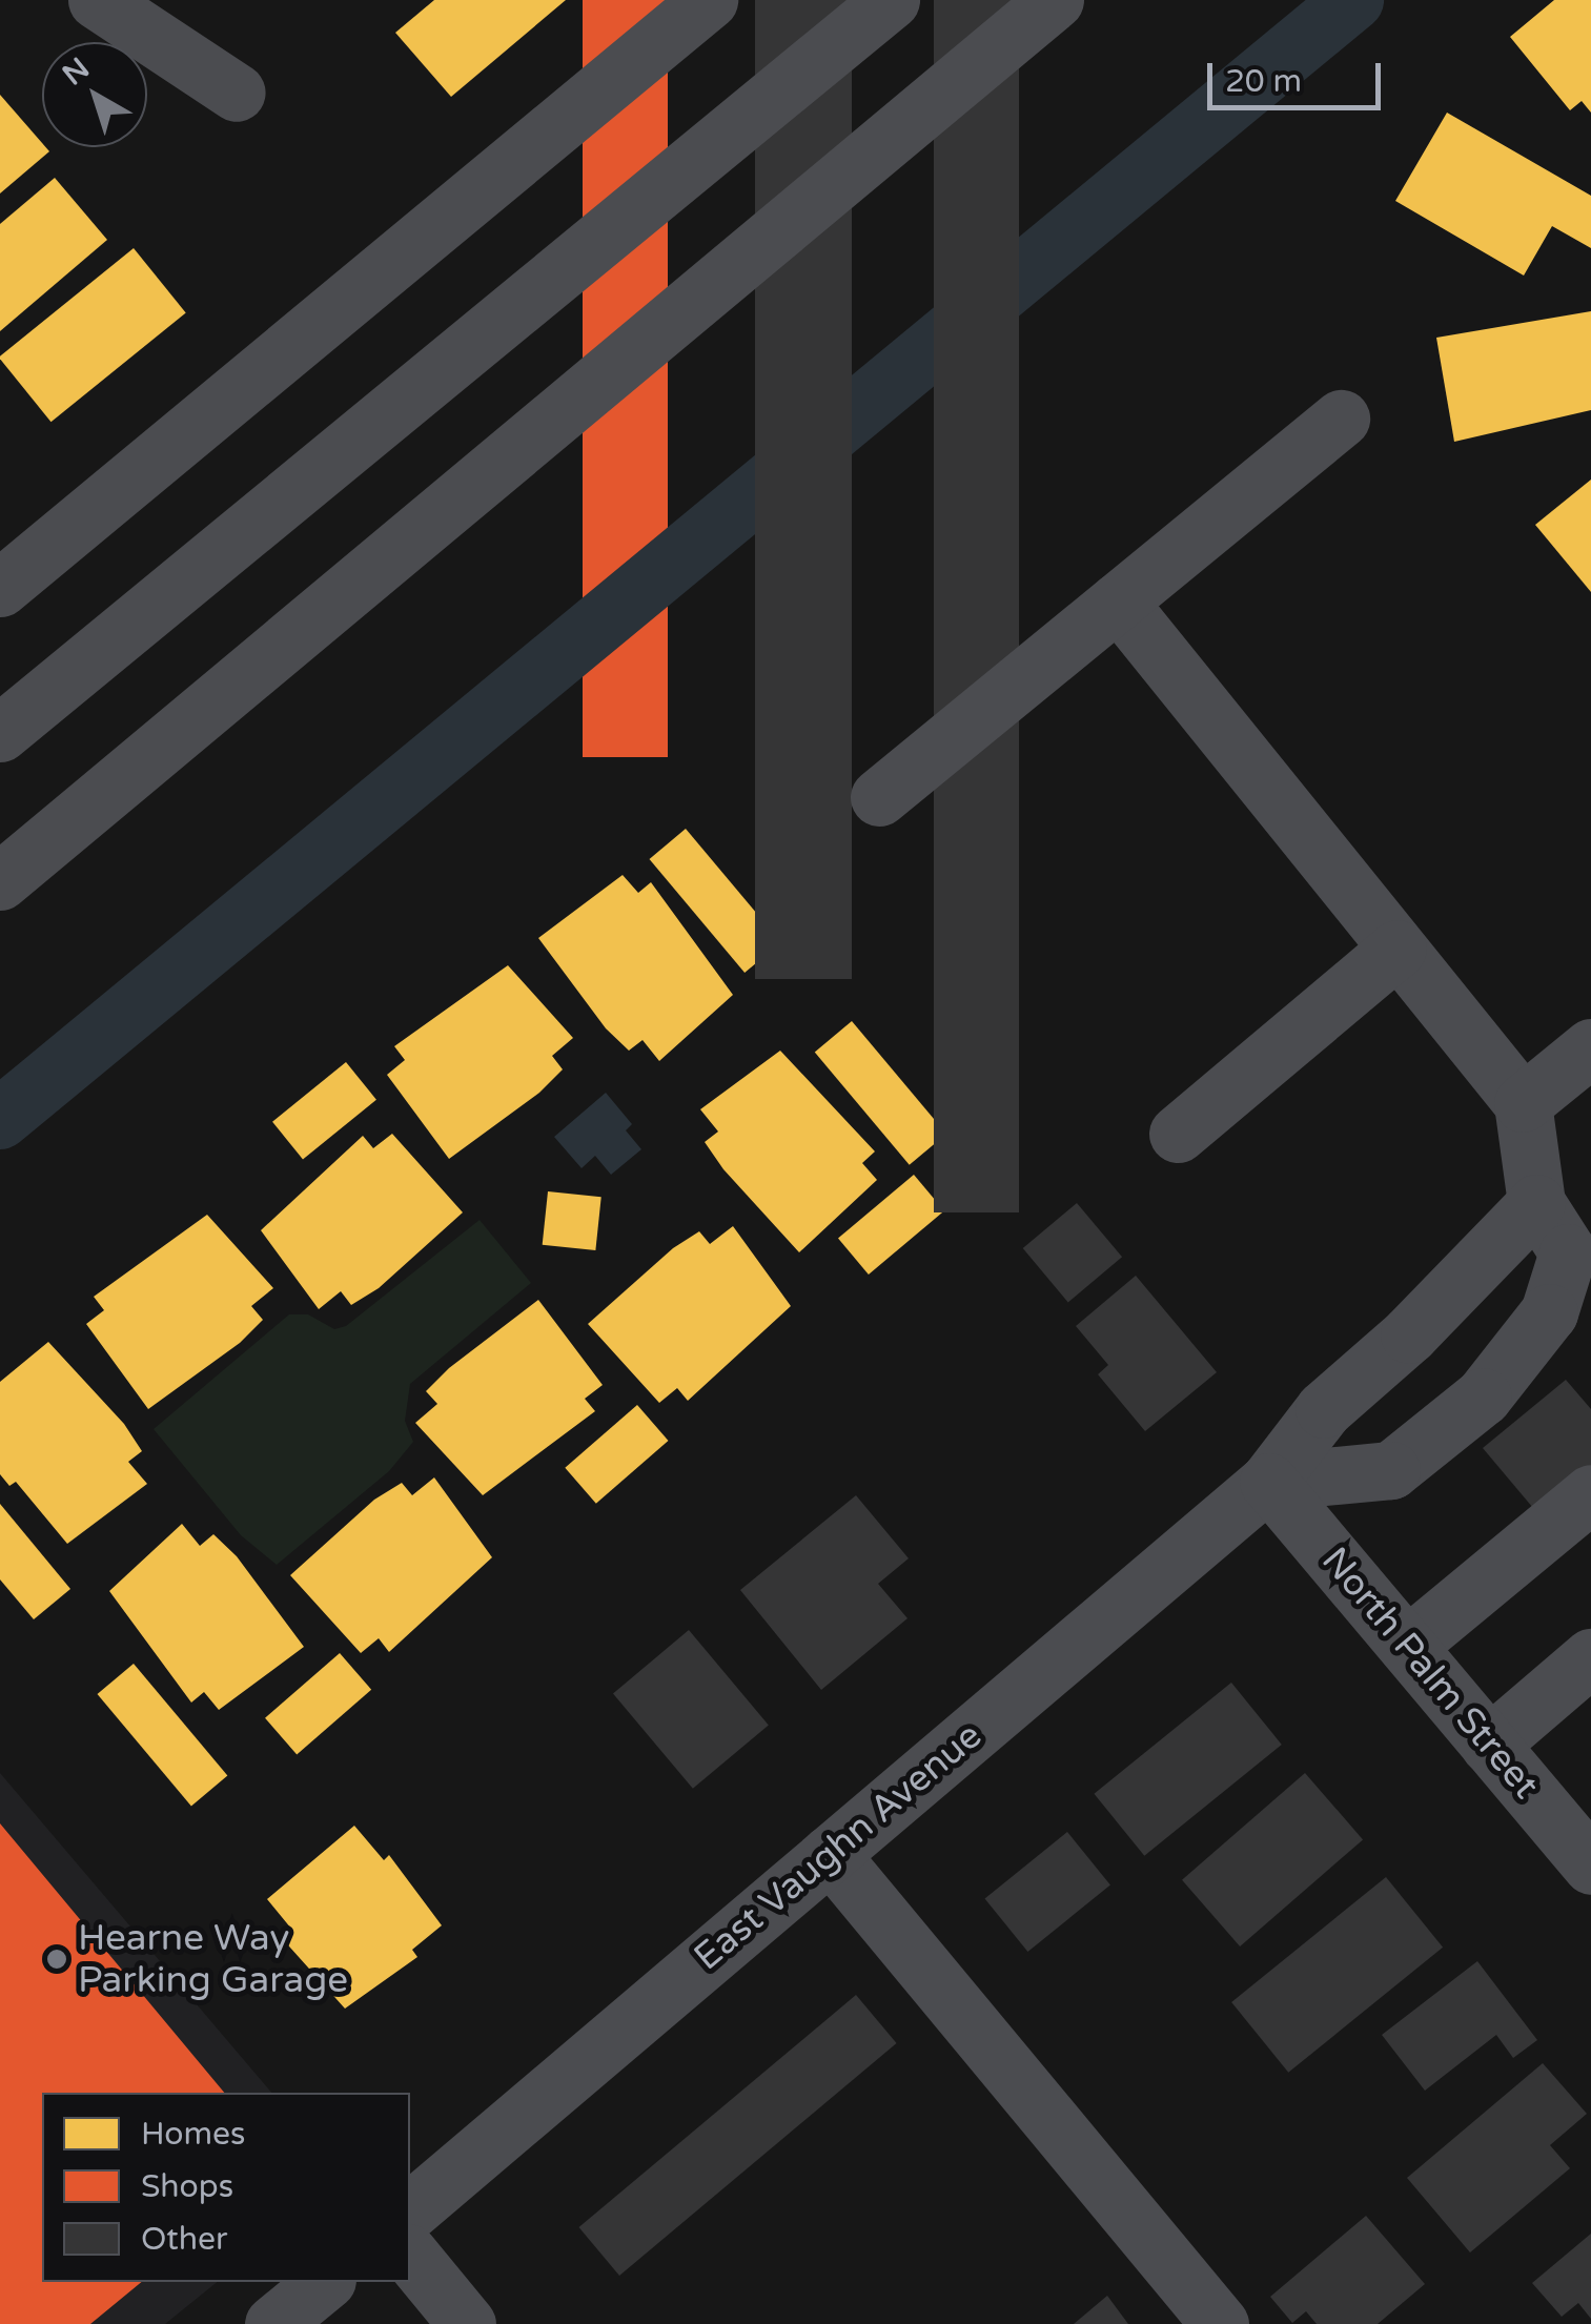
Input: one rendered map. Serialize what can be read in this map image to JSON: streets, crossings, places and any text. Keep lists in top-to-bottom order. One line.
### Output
{"streets":{"street":["North Palm Street","East Vaughn Avenue"]},"crossings":[["North Palm Street","East Vaughn Avenue"]],"places":["Hearne Way Parking Garage"],"legend":["Homes","Shops","Other"],"scale_bar":"20 m","north":"top left"}
